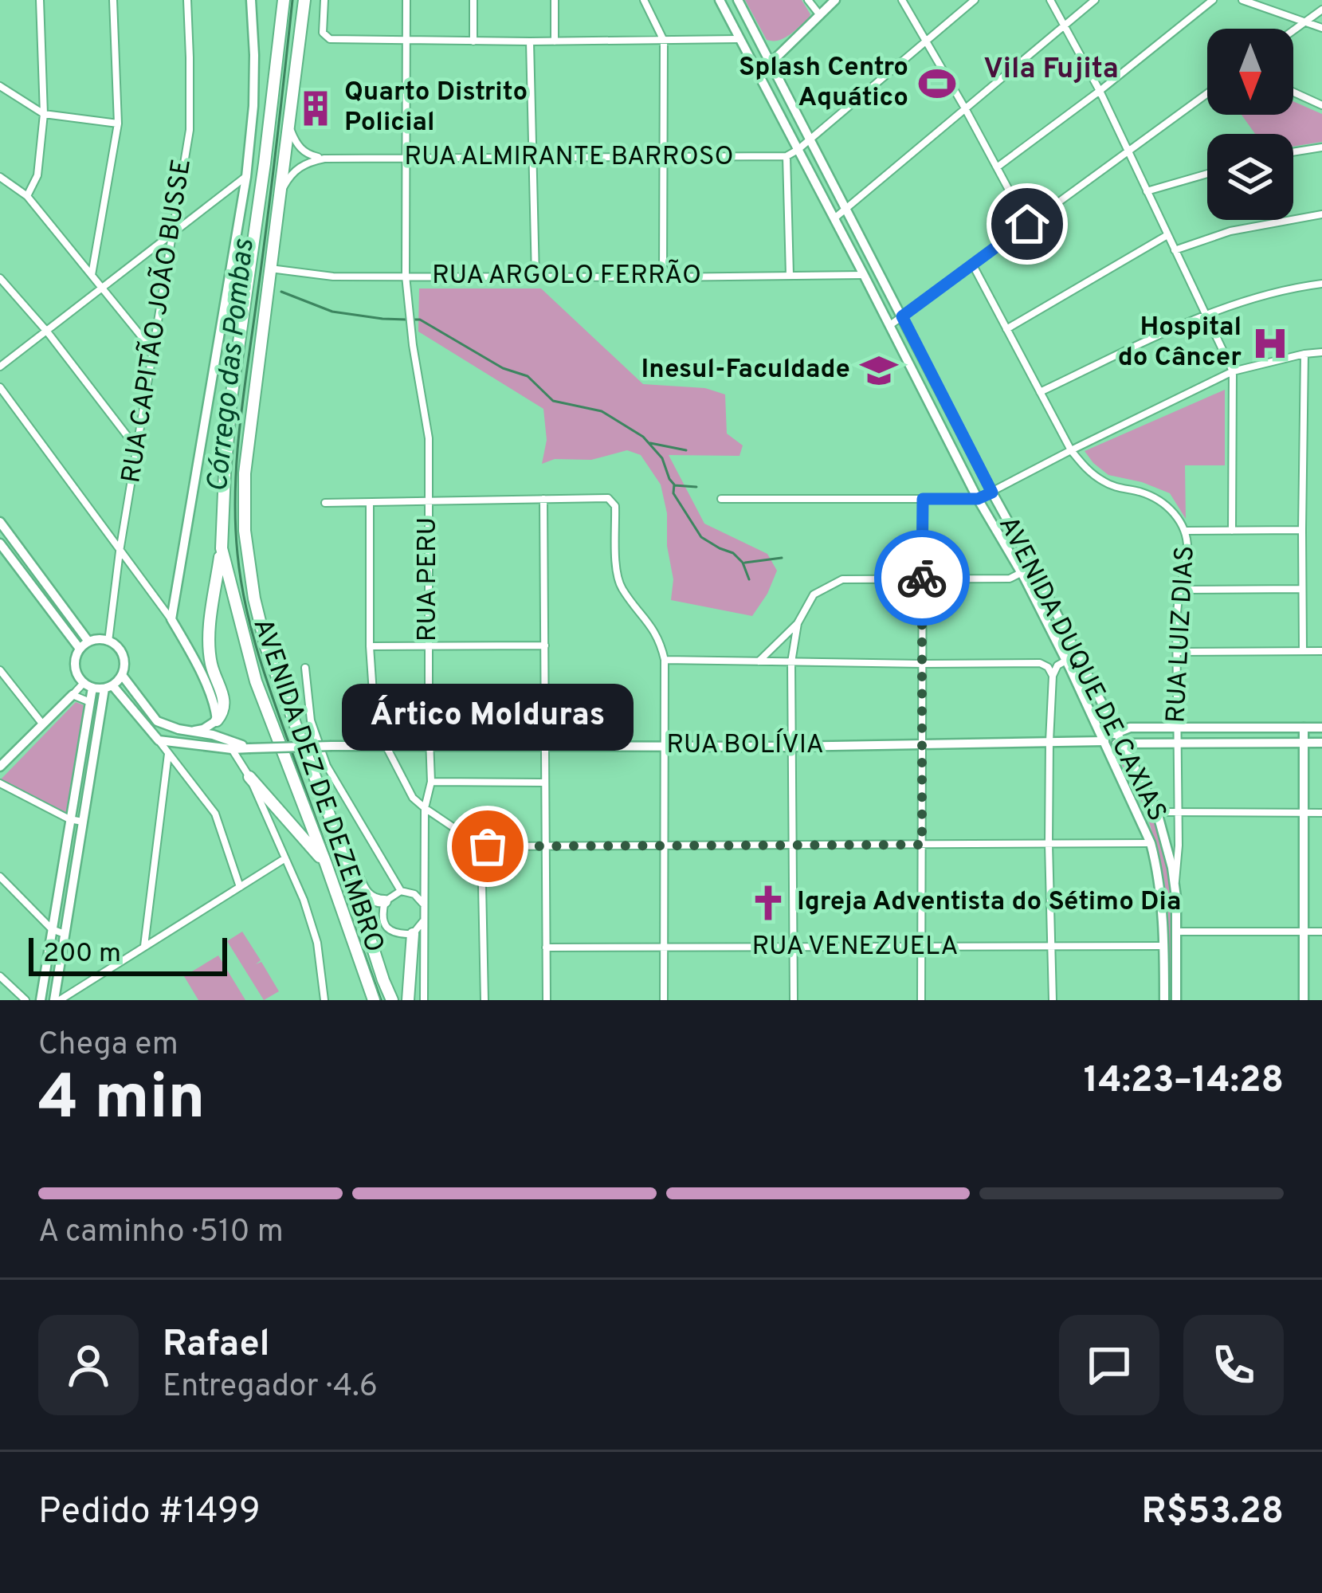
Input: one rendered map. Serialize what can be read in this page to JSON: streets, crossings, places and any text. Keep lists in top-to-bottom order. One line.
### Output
{"streets":{"highway":["AVENIDA DEZ DE DEZEMBRO"],"street":["RUA ALMIRANTE BARROSO","RUA ARGOLO FERRÃO","RUA CAPITÃO JOÃO BUSSE","RUA PERU","RUA LUIZ DIAS","AVENIDA DUQUE DE CAXIAS","RUA BOLÍVIA","RUA VENEZUELA"]},"crossings":[["RUA ALMIRANTE BARROSO","RUA PERU"],["RUA ALMIRANTE BARROSO","AVENIDA DUQUE DE CAXIAS"],["RUA ARGOLO FERRÃO","RUA PERU"],["RUA ARGOLO FERRÃO","AVENIDA DUQUE DE CAXIAS"],["RUA ARGOLO FERRÃO","AVENIDA DEZ DE DEZEMBRO"],["RUA PERU","RUA BOLÍVIA"],["RUA LUIZ DIAS","AVENIDA DUQUE DE CAXIAS"],["RUA LUIZ DIAS","RUA BOLÍVIA"],["AVENIDA DUQUE DE CAXIAS","RUA BOLÍVIA"],["AVENIDA DUQUE DE CAXIAS","RUA VENEZUELA"]],"districts":["Vila Fujita"],"water":["Córrego das Pombas"],"places":{"sports":["Splash Centro Aquático"],"building":["Quarto Distrito Policial"],"hospital":["Hospital do Câncer"],"school or university":["Inesul-Faculdade"],"other":["Ártico Molduras"],"church":["Igreja Adventista do Sétimo Dia"]},"scale_bar":"200 m","north":"bottom","page":{"bubble":"Ártico Molduras","scale":"200 m","heading":["4 min","Chega em","14:23–14:28"],"panel":["Rafael","Entregador · 4.6","Pedido #1499","R$53.28"],"bar":"A caminho · 510 m"}}
